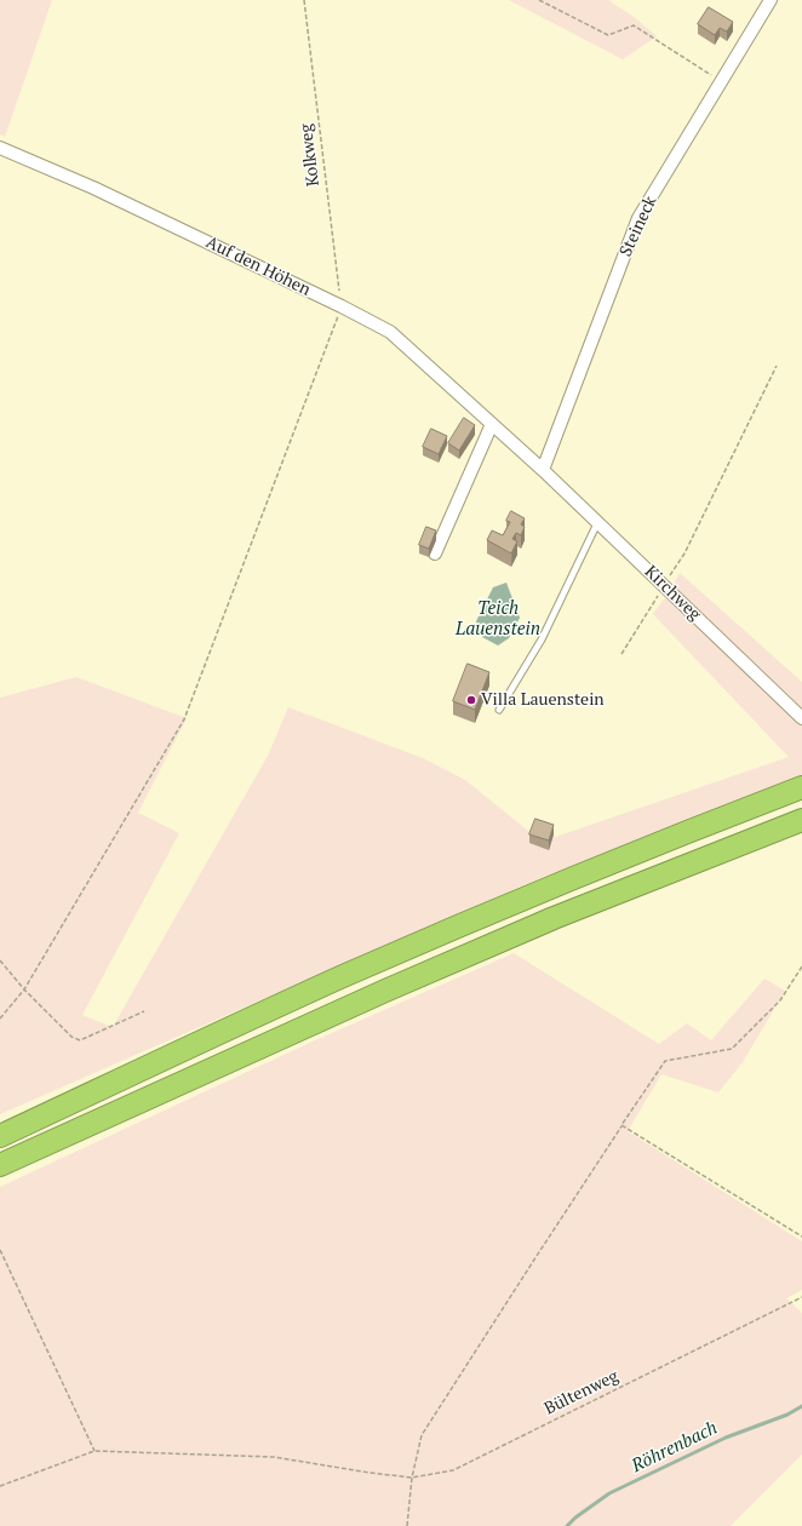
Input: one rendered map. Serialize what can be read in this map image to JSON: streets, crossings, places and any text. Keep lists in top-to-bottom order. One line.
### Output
{"streets":{"street":["Steineck","Auf den Höhen","Kirchweg"],"path":["Kolkweg","Bültenweg"]},"crossings":[["Kolkweg","Auf den Höhen"],["Steineck","Auf den Höhen"],["Steineck","Kirchweg"],["Auf den Höhen","Kirchweg"]],"water":["Teich Lauenstein","Röhrenbach"],"places":["Villa Lauenstein"]}
